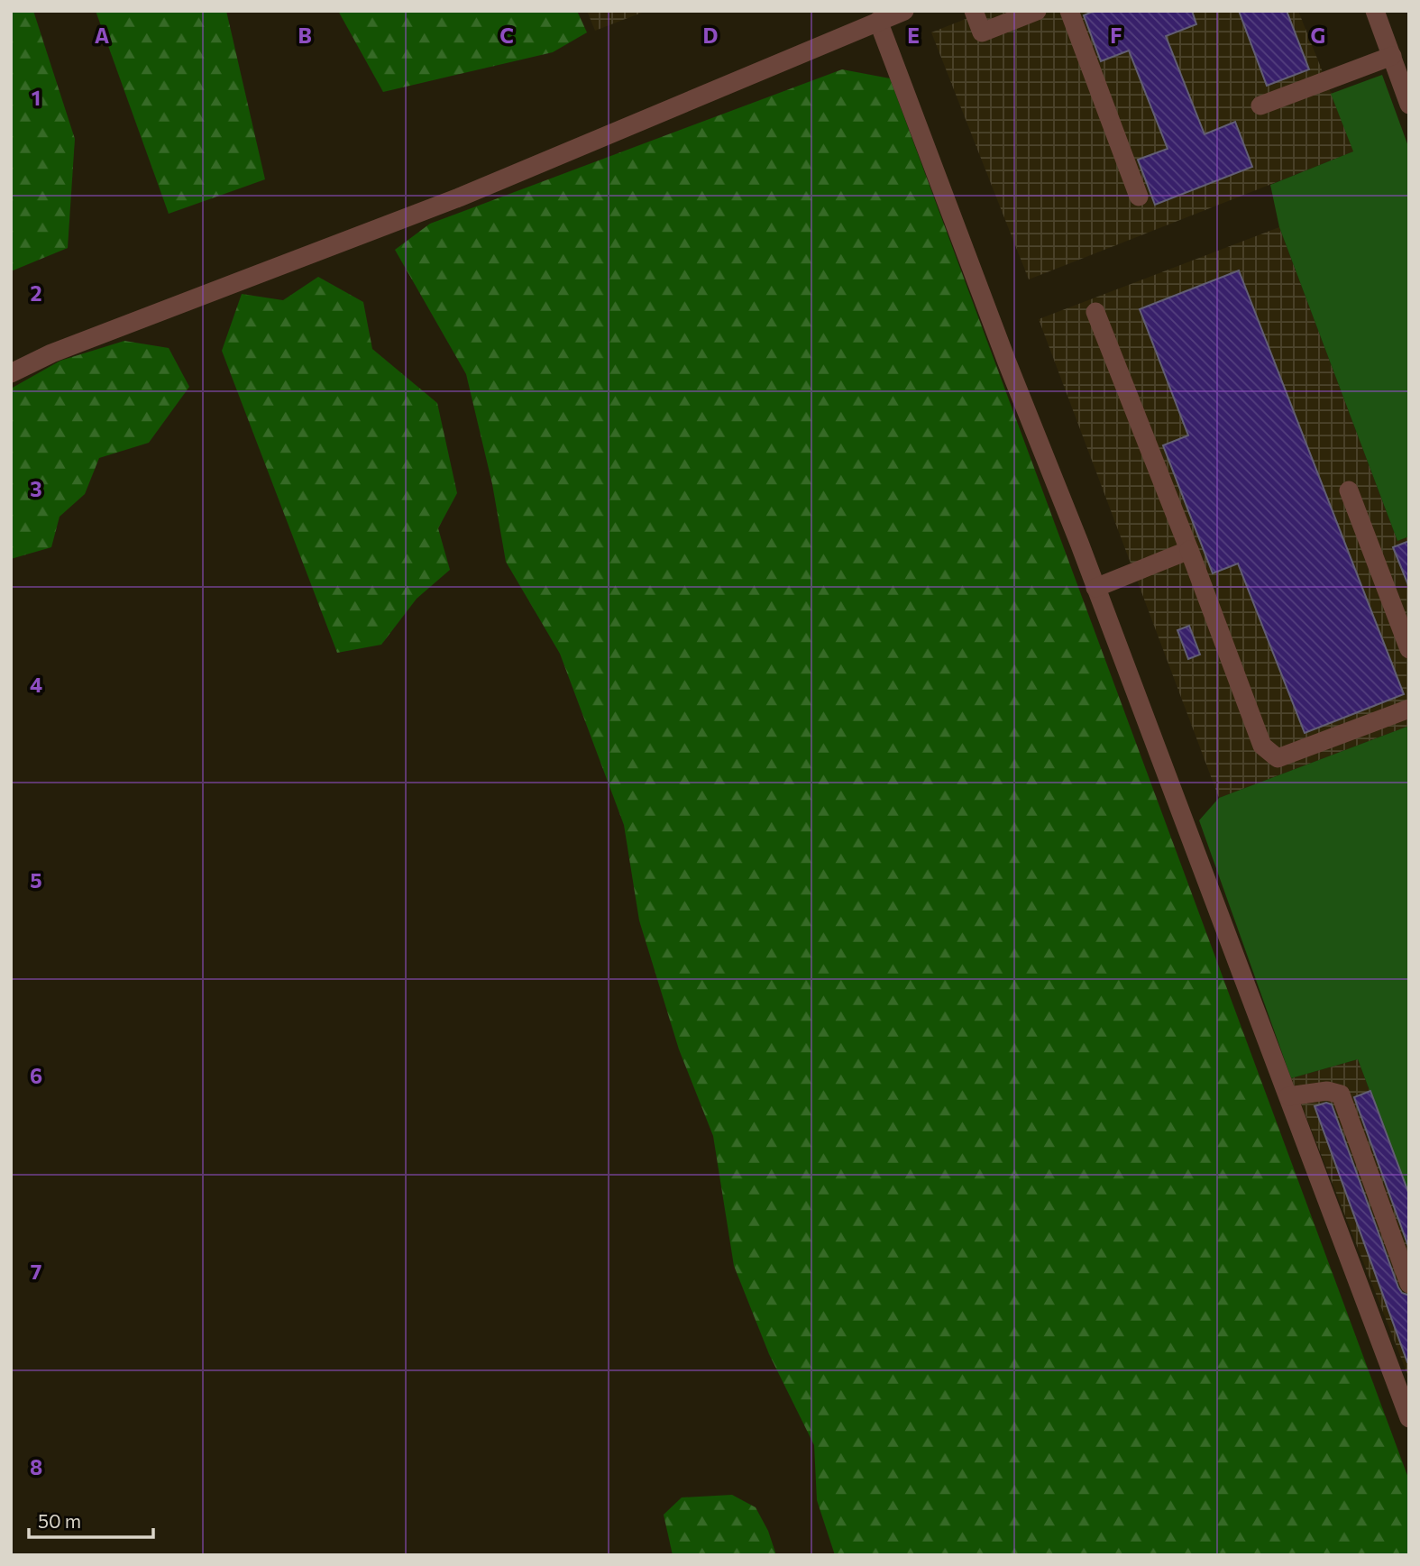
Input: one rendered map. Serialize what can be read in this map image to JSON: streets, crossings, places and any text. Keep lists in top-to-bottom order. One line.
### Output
{"scale_bar":"50 m","grid":{"columns":["A","B","C","D","E","F","G"],"rows":["1","2","3","4","5","6","7","8"]}}
